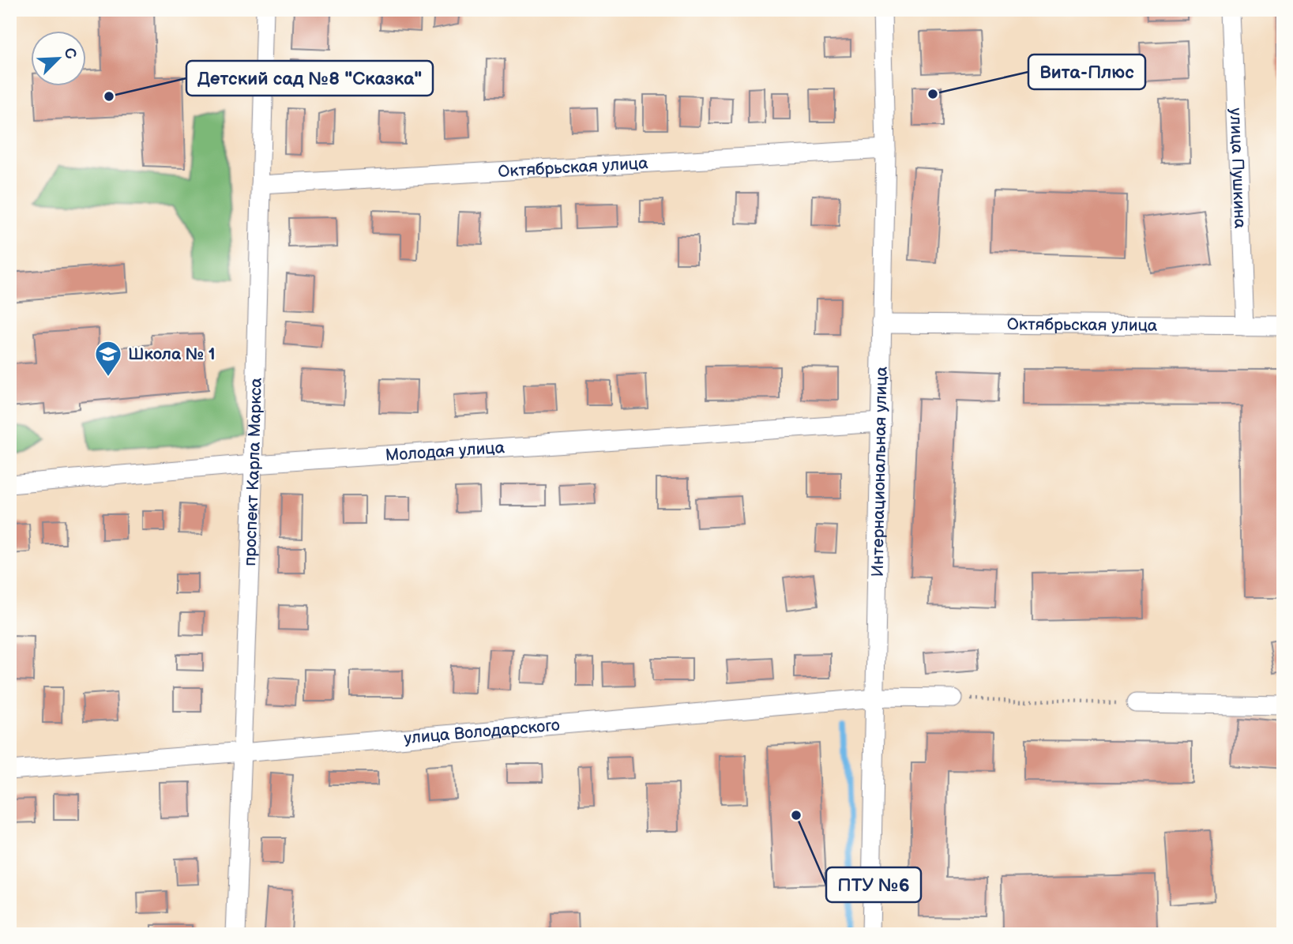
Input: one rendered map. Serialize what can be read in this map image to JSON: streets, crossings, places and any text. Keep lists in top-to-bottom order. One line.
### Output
{"streets":{"street":["Октябрьская улица","улица Пушкина","Молодая улица","Интернациональная улица","проспект Карла Маркса","улица Володарского"]},"crossings":[["Октябрьская улица","улица Пушкина"],["Октябрьская улица","Интернациональная улица"],["Октябрьская улица","проспект Карла Маркса"],["Молодая улица","Интернациональная улица"],["Молодая улица","проспект Карла Маркса"],["Интернациональная улица","улица Володарского"],["проспект Карла Маркса","улица Володарского"]],"places":{"other":["Вита-Плюс","Детский сад №8 \"Сказка\"","ПТУ №6"],"school or university":["Школа № 1"]},"north":"top right"}
